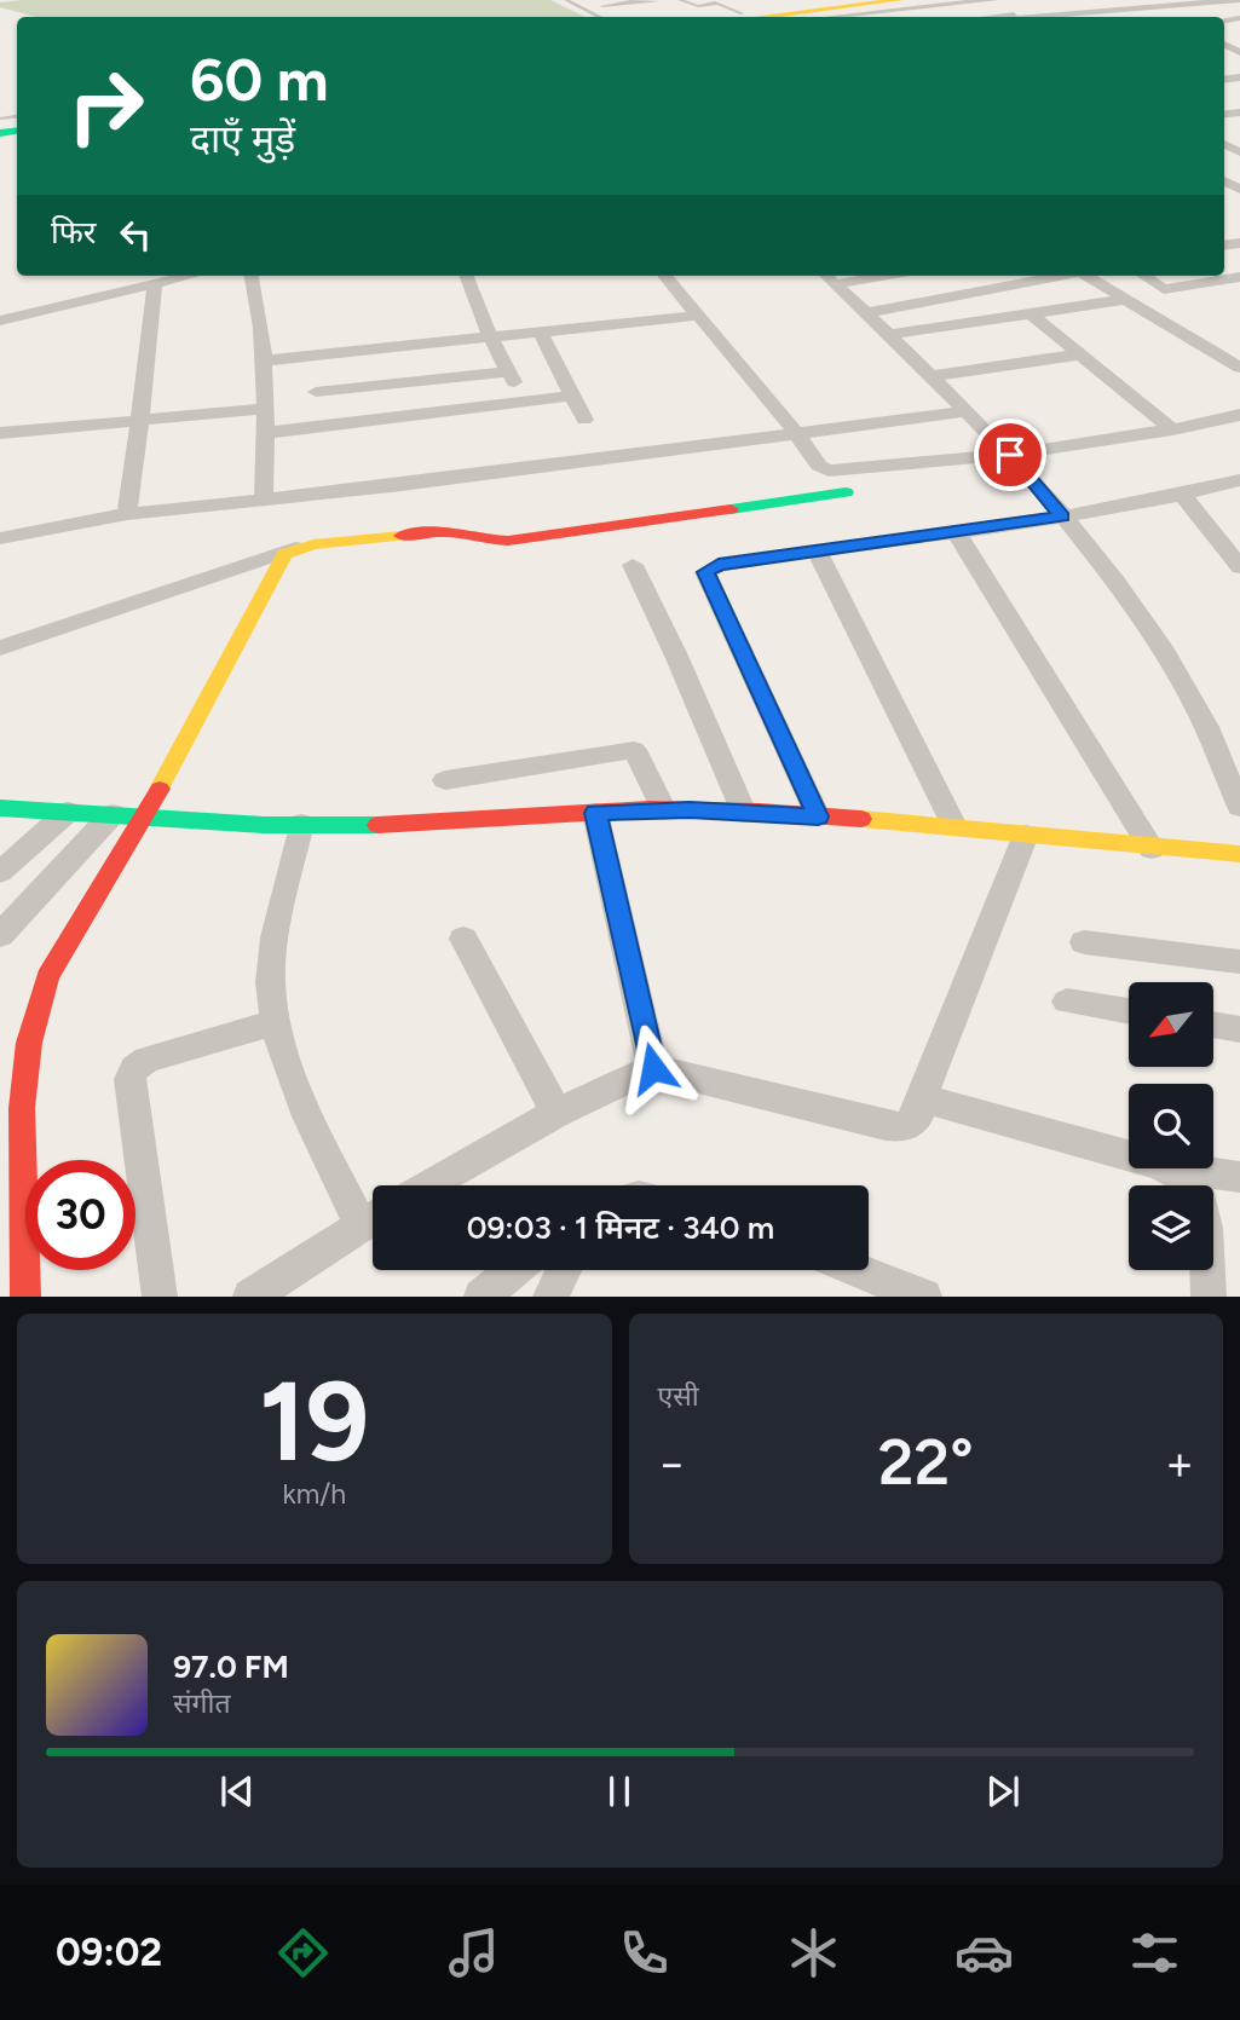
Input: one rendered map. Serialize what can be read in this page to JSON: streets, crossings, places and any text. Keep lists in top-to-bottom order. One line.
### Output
{"north":"bottom left","page":{"turn":["60 m","दाएँ मुड़ें"],"then":"फिर","limit":"30","trip":"09:03 · 1 मिनट · 340 m","tile":[["19","km/h"],"एसी"],"heat":["−","22°","+"],"song":["97.0 FM","संगीत"],"tabs":"09:02"}}
